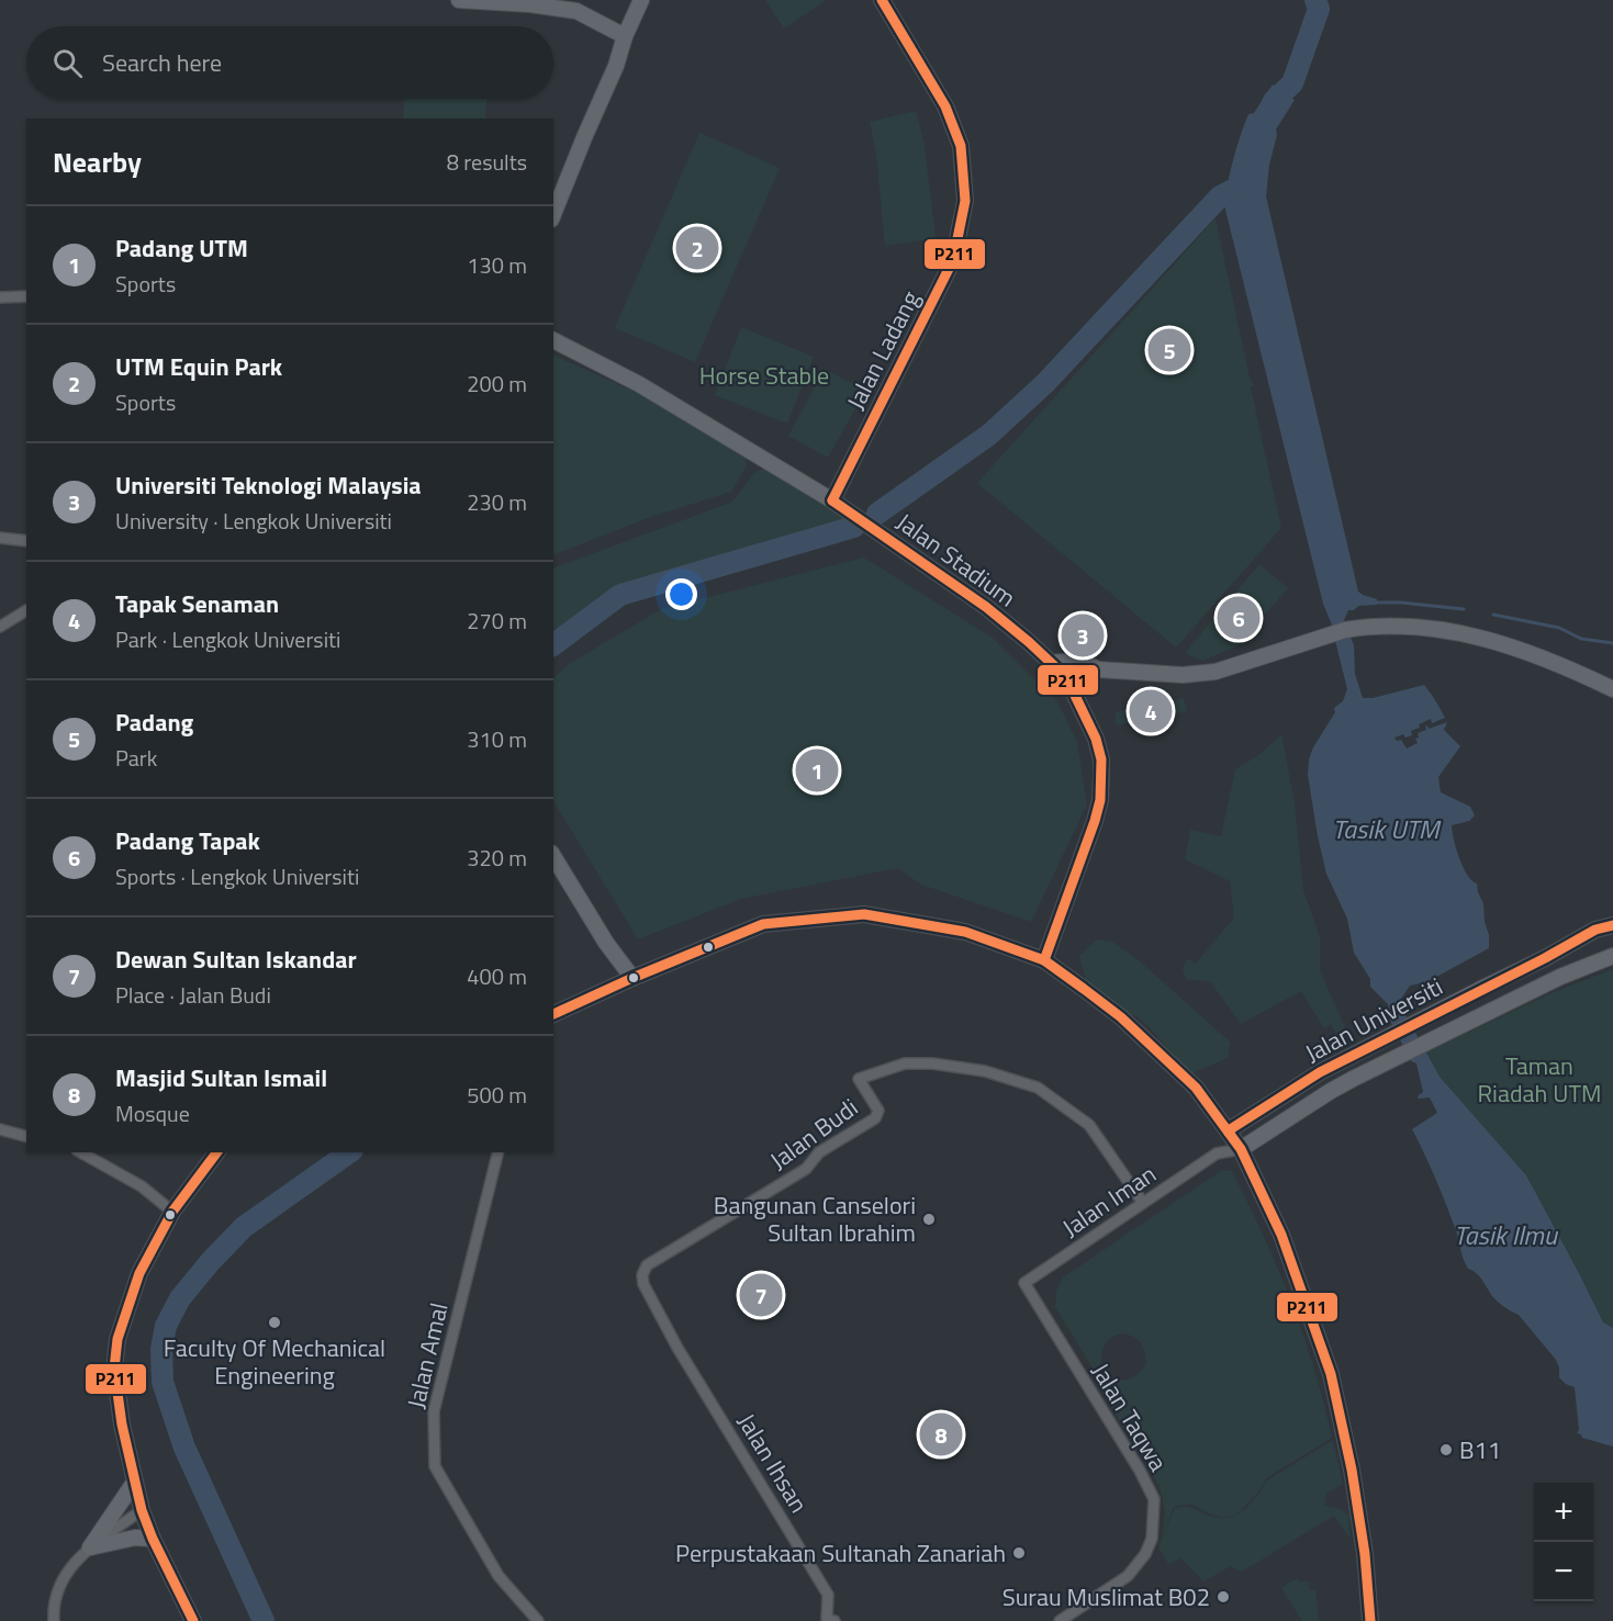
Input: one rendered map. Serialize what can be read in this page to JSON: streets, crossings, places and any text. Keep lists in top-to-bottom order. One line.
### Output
{"streets":{"street":["Jalan Ladang","Jalan Stadium","Jalan Universiti","Jalan Budi","Jalan Iman","Jalan Amal","Jalan Taqwa","Jalan Ihsan"]},"crossings":[["Jalan Ladang","Jalan Stadium"],["Jalan Universiti","Jalan Iman"],["Jalan Budi","Jalan Iman"],["Jalan Budi","Jalan Ihsan"],["Jalan Iman","Jalan Taqwa"]],"water":["Tasik UTM","Tasik Ilmu"],"parks":["Horse Stable","Taman Riadah UTM"],"places":["Bangunan Canselori Sultan Ibrahim","Faculty Of Mechanical Engineering","B11","Perpustakaan Sultanah Zanariah","Surau Muslimat B02"],"lines":["transit line P211"],"page":{"search":"Search here","heading":["Nearby","8 results"],"list":[{"mark":"1","name":"Padang UTM","note":"Sports","value":"130 m"},{"mark":"2","name":"UTM Equin Park","note":"Sports","value":"200 m"},{"mark":"3","name":"Universiti Teknologi Malaysia","note":"University · Lengkok Universiti","value":"230 m"},{"mark":"4","name":"Tapak Senaman","note":"Park · Lengkok Universiti","value":"270 m"},{"mark":"5","name":"Padang","note":"Park","value":"310 m"},{"mark":"6","name":"Padang Tapak","note":"Sports · Lengkok Universiti","value":"320 m"},{"mark":"7","name":"Dewan Sultan Iskandar","note":"Place · Jalan Budi","value":"400 m"},{"mark":"8","name":"Masjid Sultan Ismail","note":"Mosque","value":"500 m"}],"pins":["2","5","6","3","4","1","7","8"],"map_buttons":["+","−"]}}
